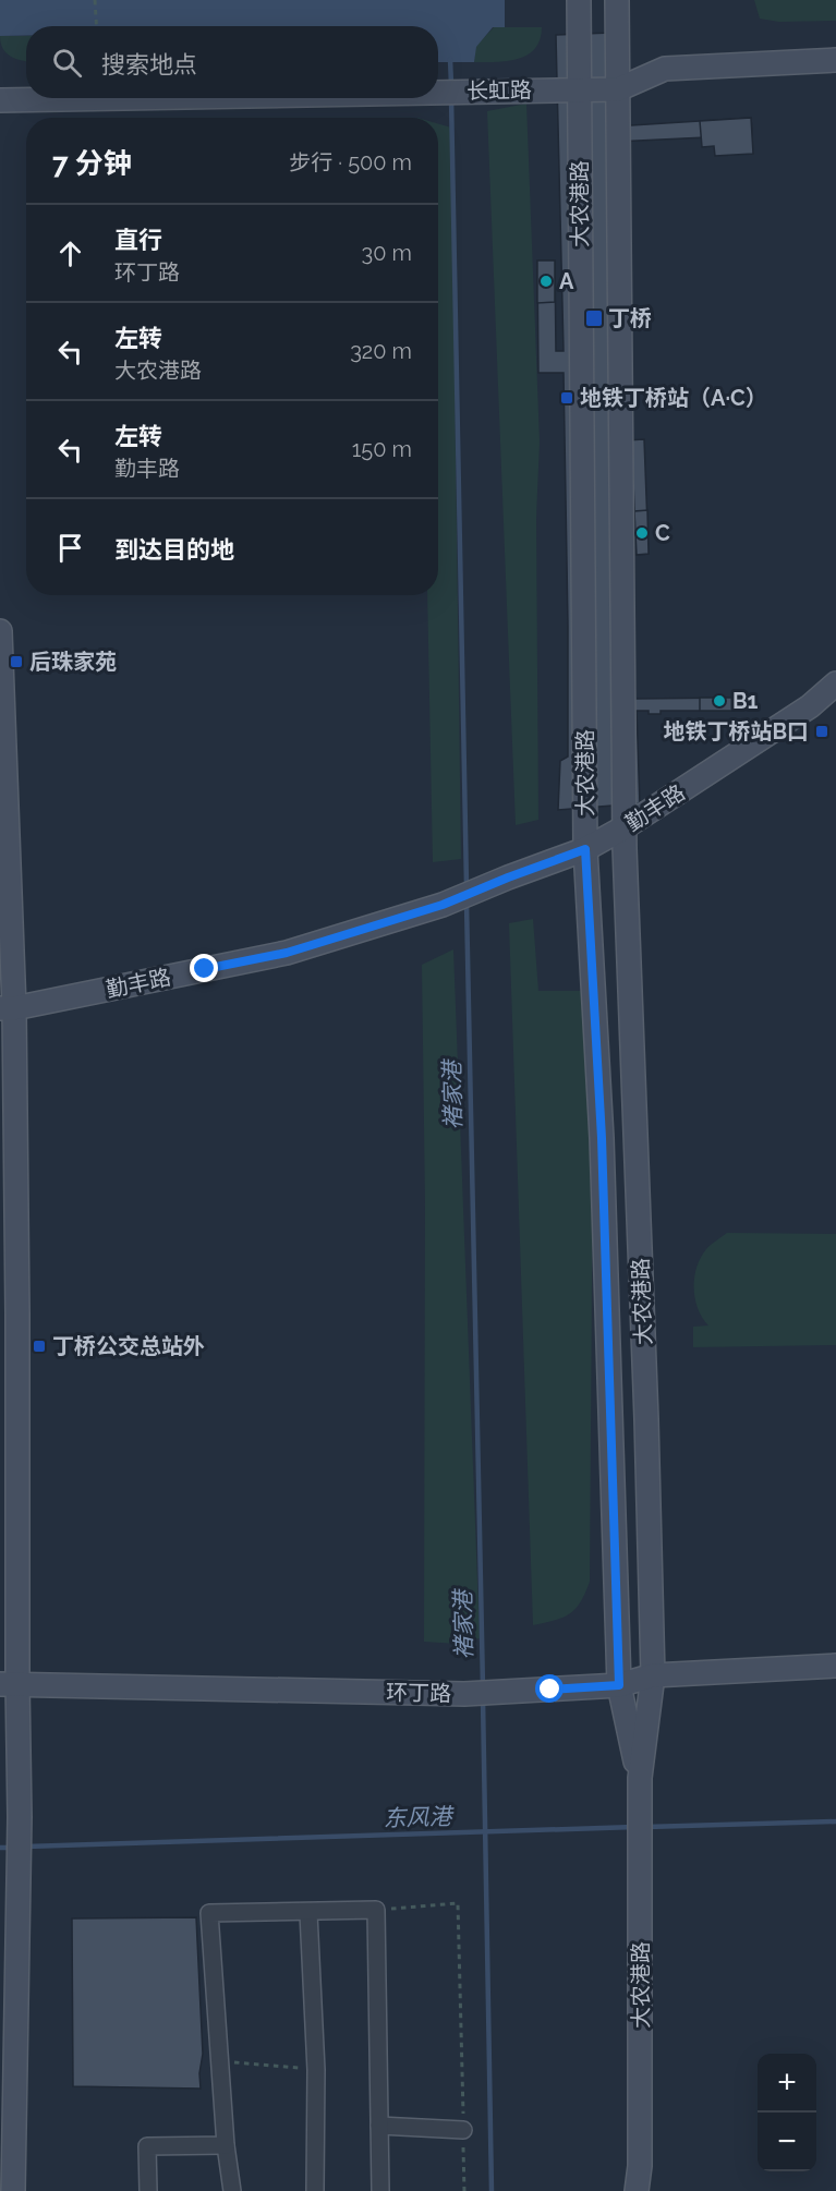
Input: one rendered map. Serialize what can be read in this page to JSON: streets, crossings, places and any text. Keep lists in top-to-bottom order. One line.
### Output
{"streets":{"main road":["长虹路","大农港路","勤丰路","环丁路"]},"crossings":[["长虹路","大农港路"],["大农港路","勤丰路"],["大农港路","环丁路"]],"water":["褚家港","东风港"],"places":{"other":["A","C","B1"],"transit":["丁桥","地铁丁桥站（A·C）","后珠家苑","地铁丁桥站B口","丁桥公交总站外"]},"page":{"search":"搜索地点","heading":["7 分钟","步行 · 500 m"],"list":[["直行","环丁路","30 m"],["左转","大农港路","320 m"],["左转","勤丰路","150 m"],"到达目的地"],"map_buttons":["+","−"]}}
